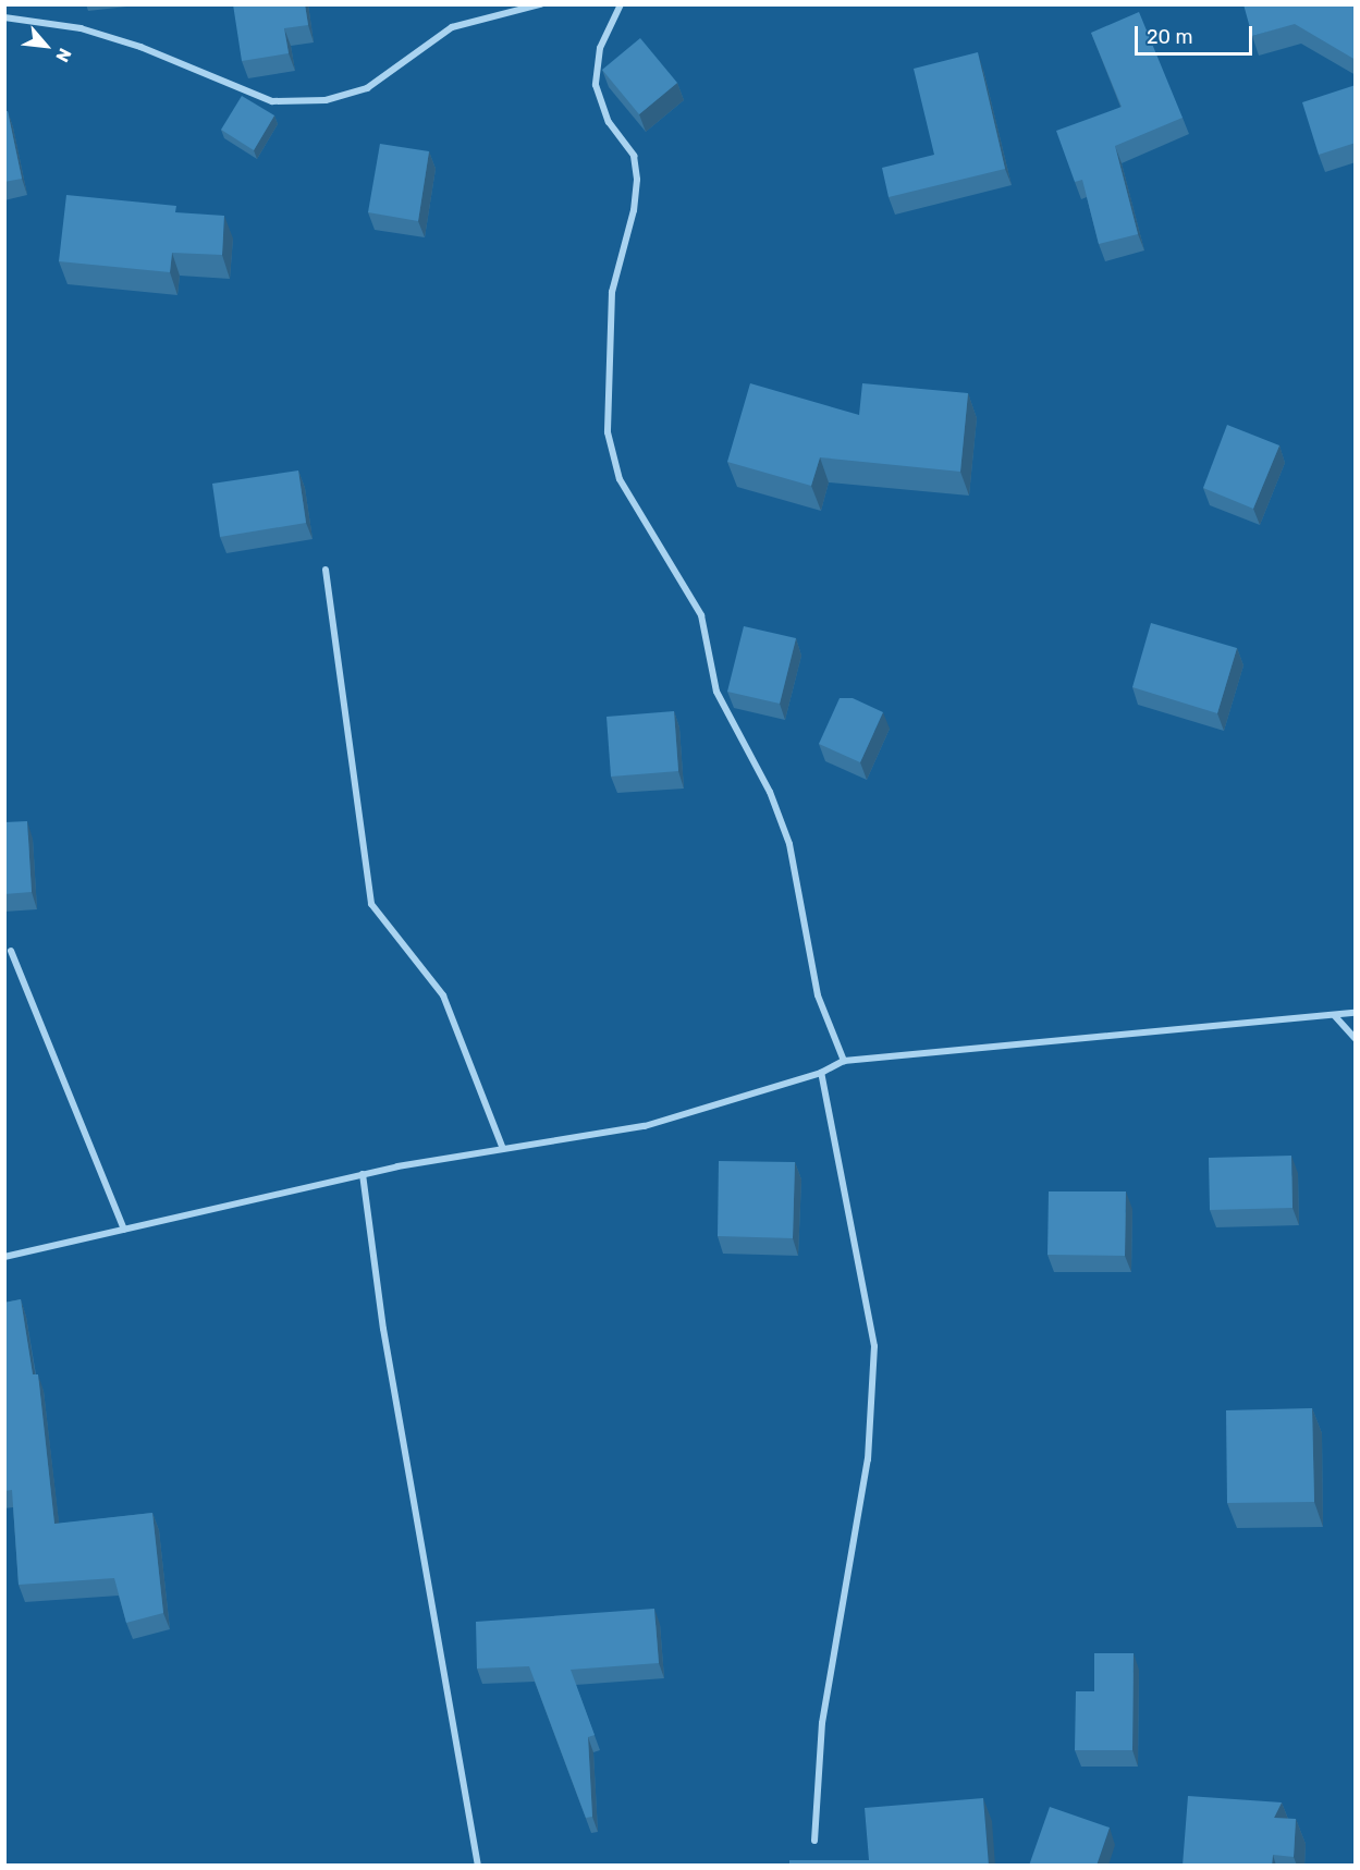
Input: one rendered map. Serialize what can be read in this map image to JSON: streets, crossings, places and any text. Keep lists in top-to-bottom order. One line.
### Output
{"scale_bar":"20 m","north":"bottom right"}
